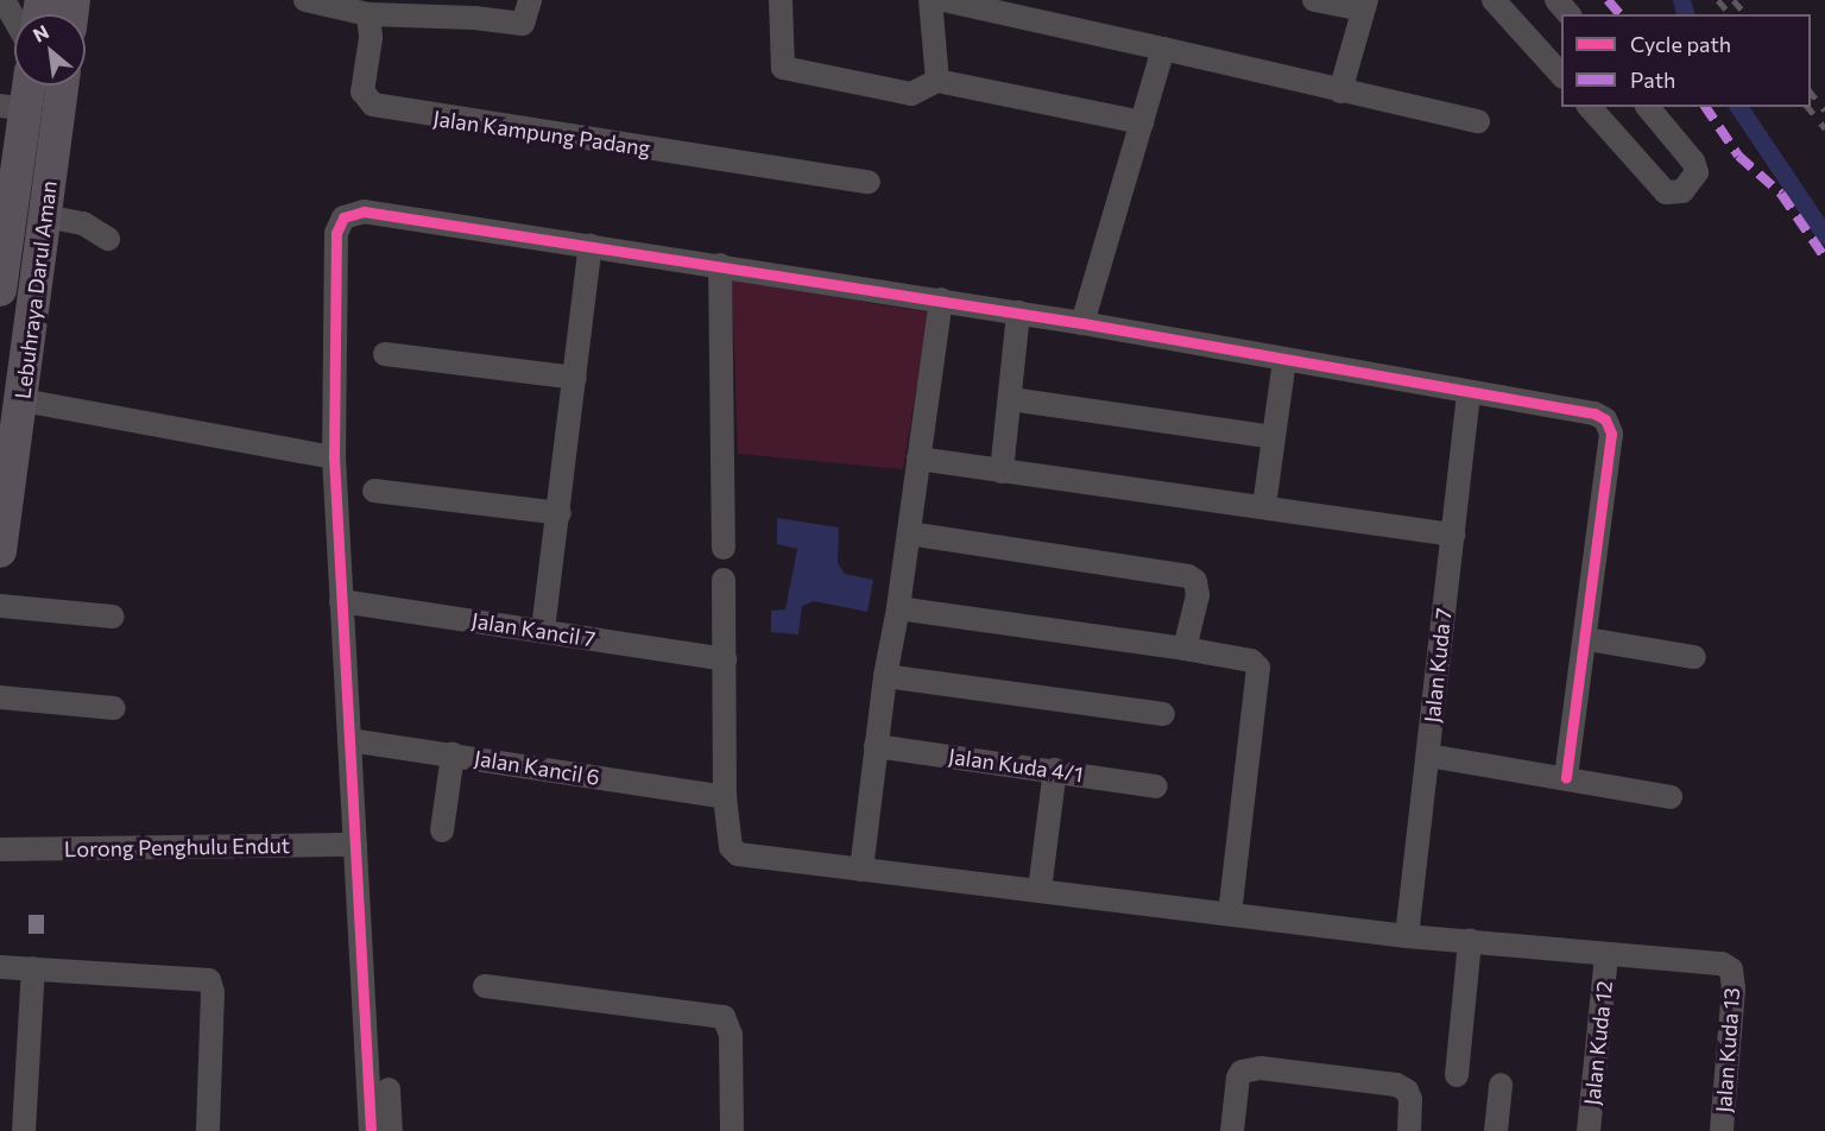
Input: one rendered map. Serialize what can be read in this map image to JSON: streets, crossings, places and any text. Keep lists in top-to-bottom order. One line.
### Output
{"streets":{"highway":["Lebuhraya Darul Aman"],"street":["Jalan Kampung Padang","Jalan Kancil 7","Jalan Kuda 7","Jalan Kuda 4/1","Jalan Kancil 6","Lorong Penghulu Endut","Jalan Kuda 12","Jalan Kuda 13"]},"crossings":[["Jalan Kuda 12","Jalan Kuda 13"]],"legend":["Cycle path","Path"],"north":"top left"}
